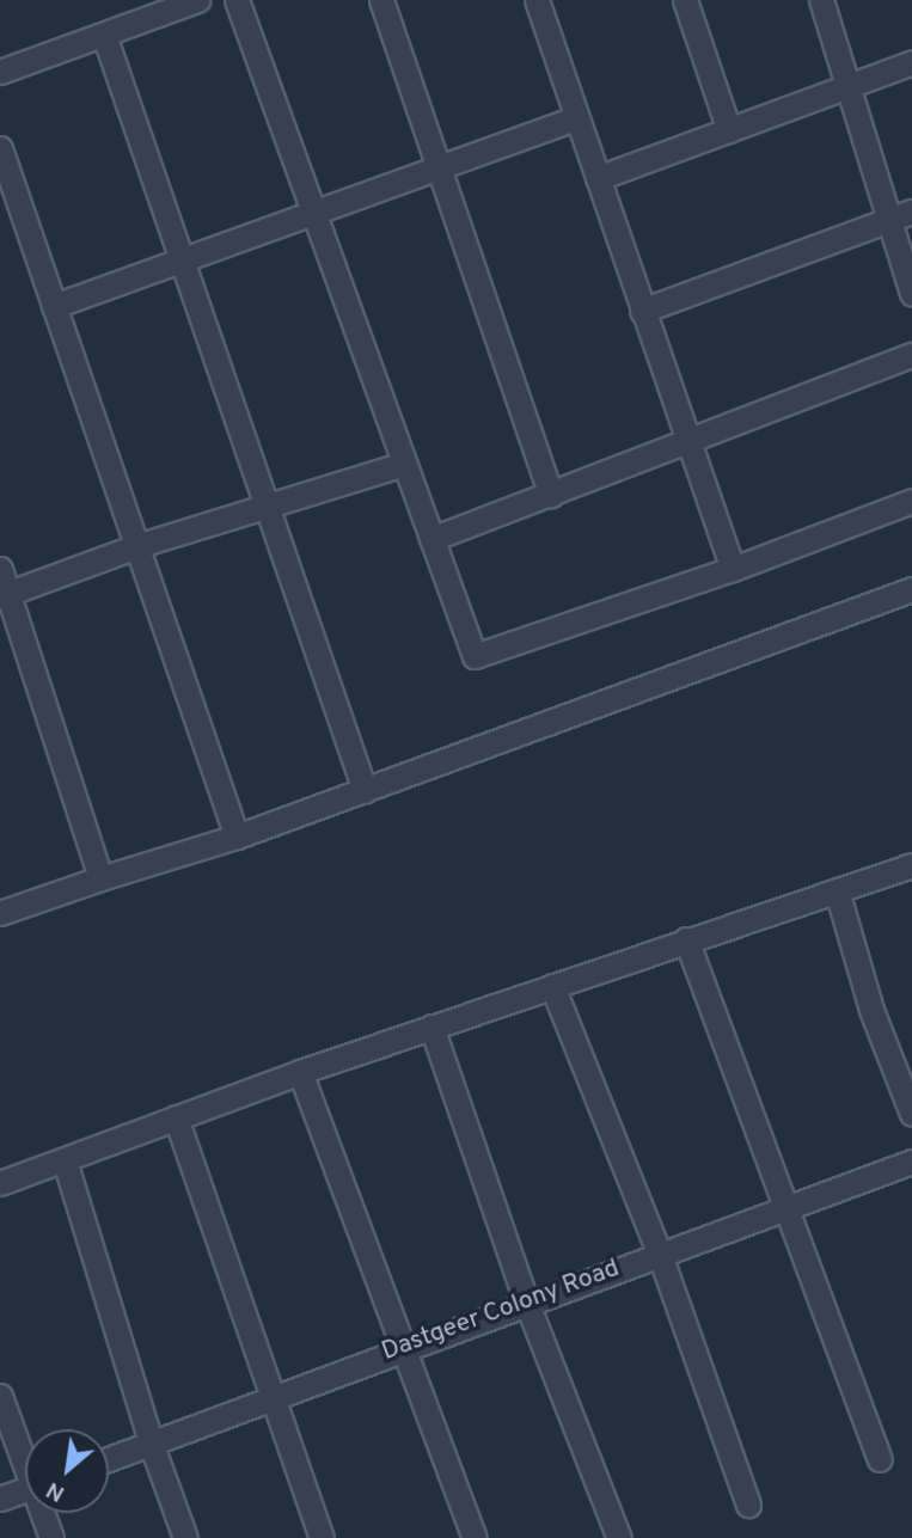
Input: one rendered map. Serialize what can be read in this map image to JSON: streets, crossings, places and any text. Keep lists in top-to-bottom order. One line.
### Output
{"streets":{"street":["Dastgeer Colony Road"]},"north":"bottom left"}
